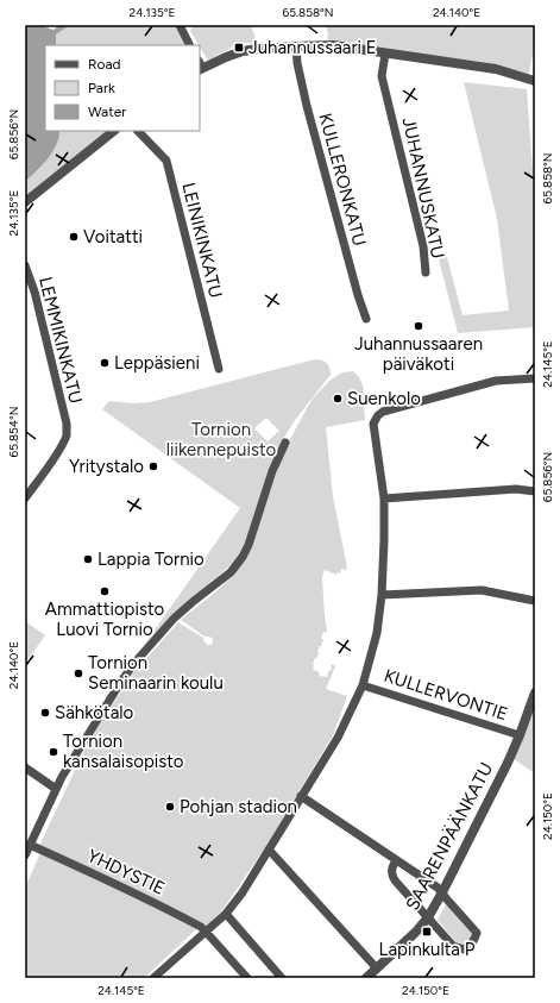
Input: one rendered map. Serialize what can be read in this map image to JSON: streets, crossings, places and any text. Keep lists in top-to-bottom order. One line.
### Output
{"streets":{"street":["KULLERONKATU","JUHANNUSKATU","LEINIKINKATU","LEMMIKINKATU","KULLERVONTIE","SAARENPÄÄNKATU","YHDYSTIE"]},"crossings":[["KULLERVONTIE","SAARENPÄÄNKATU"]],"parks":["Tornion liikennepuisto"],"places":{"transit":["Juhannussaari E","Lapinkulta P"],"other":["Voitatti","Juhannussaaren päiväkoti","Leppäsieni","Suenkolo","Yritystalo","Lappia Tornio","Ammattiopisto Luovi Tornio","Tornion Seminaarin koulu","Sähkötalo","Tornion kansalaisopisto","Pohjan stadion"]},"legend":["Road","Park","Water"],"coordinates":["24.135°E","65.858°N","24.140°E","65.856°N","24.145°E","65.854°N","24.150°E"]}
